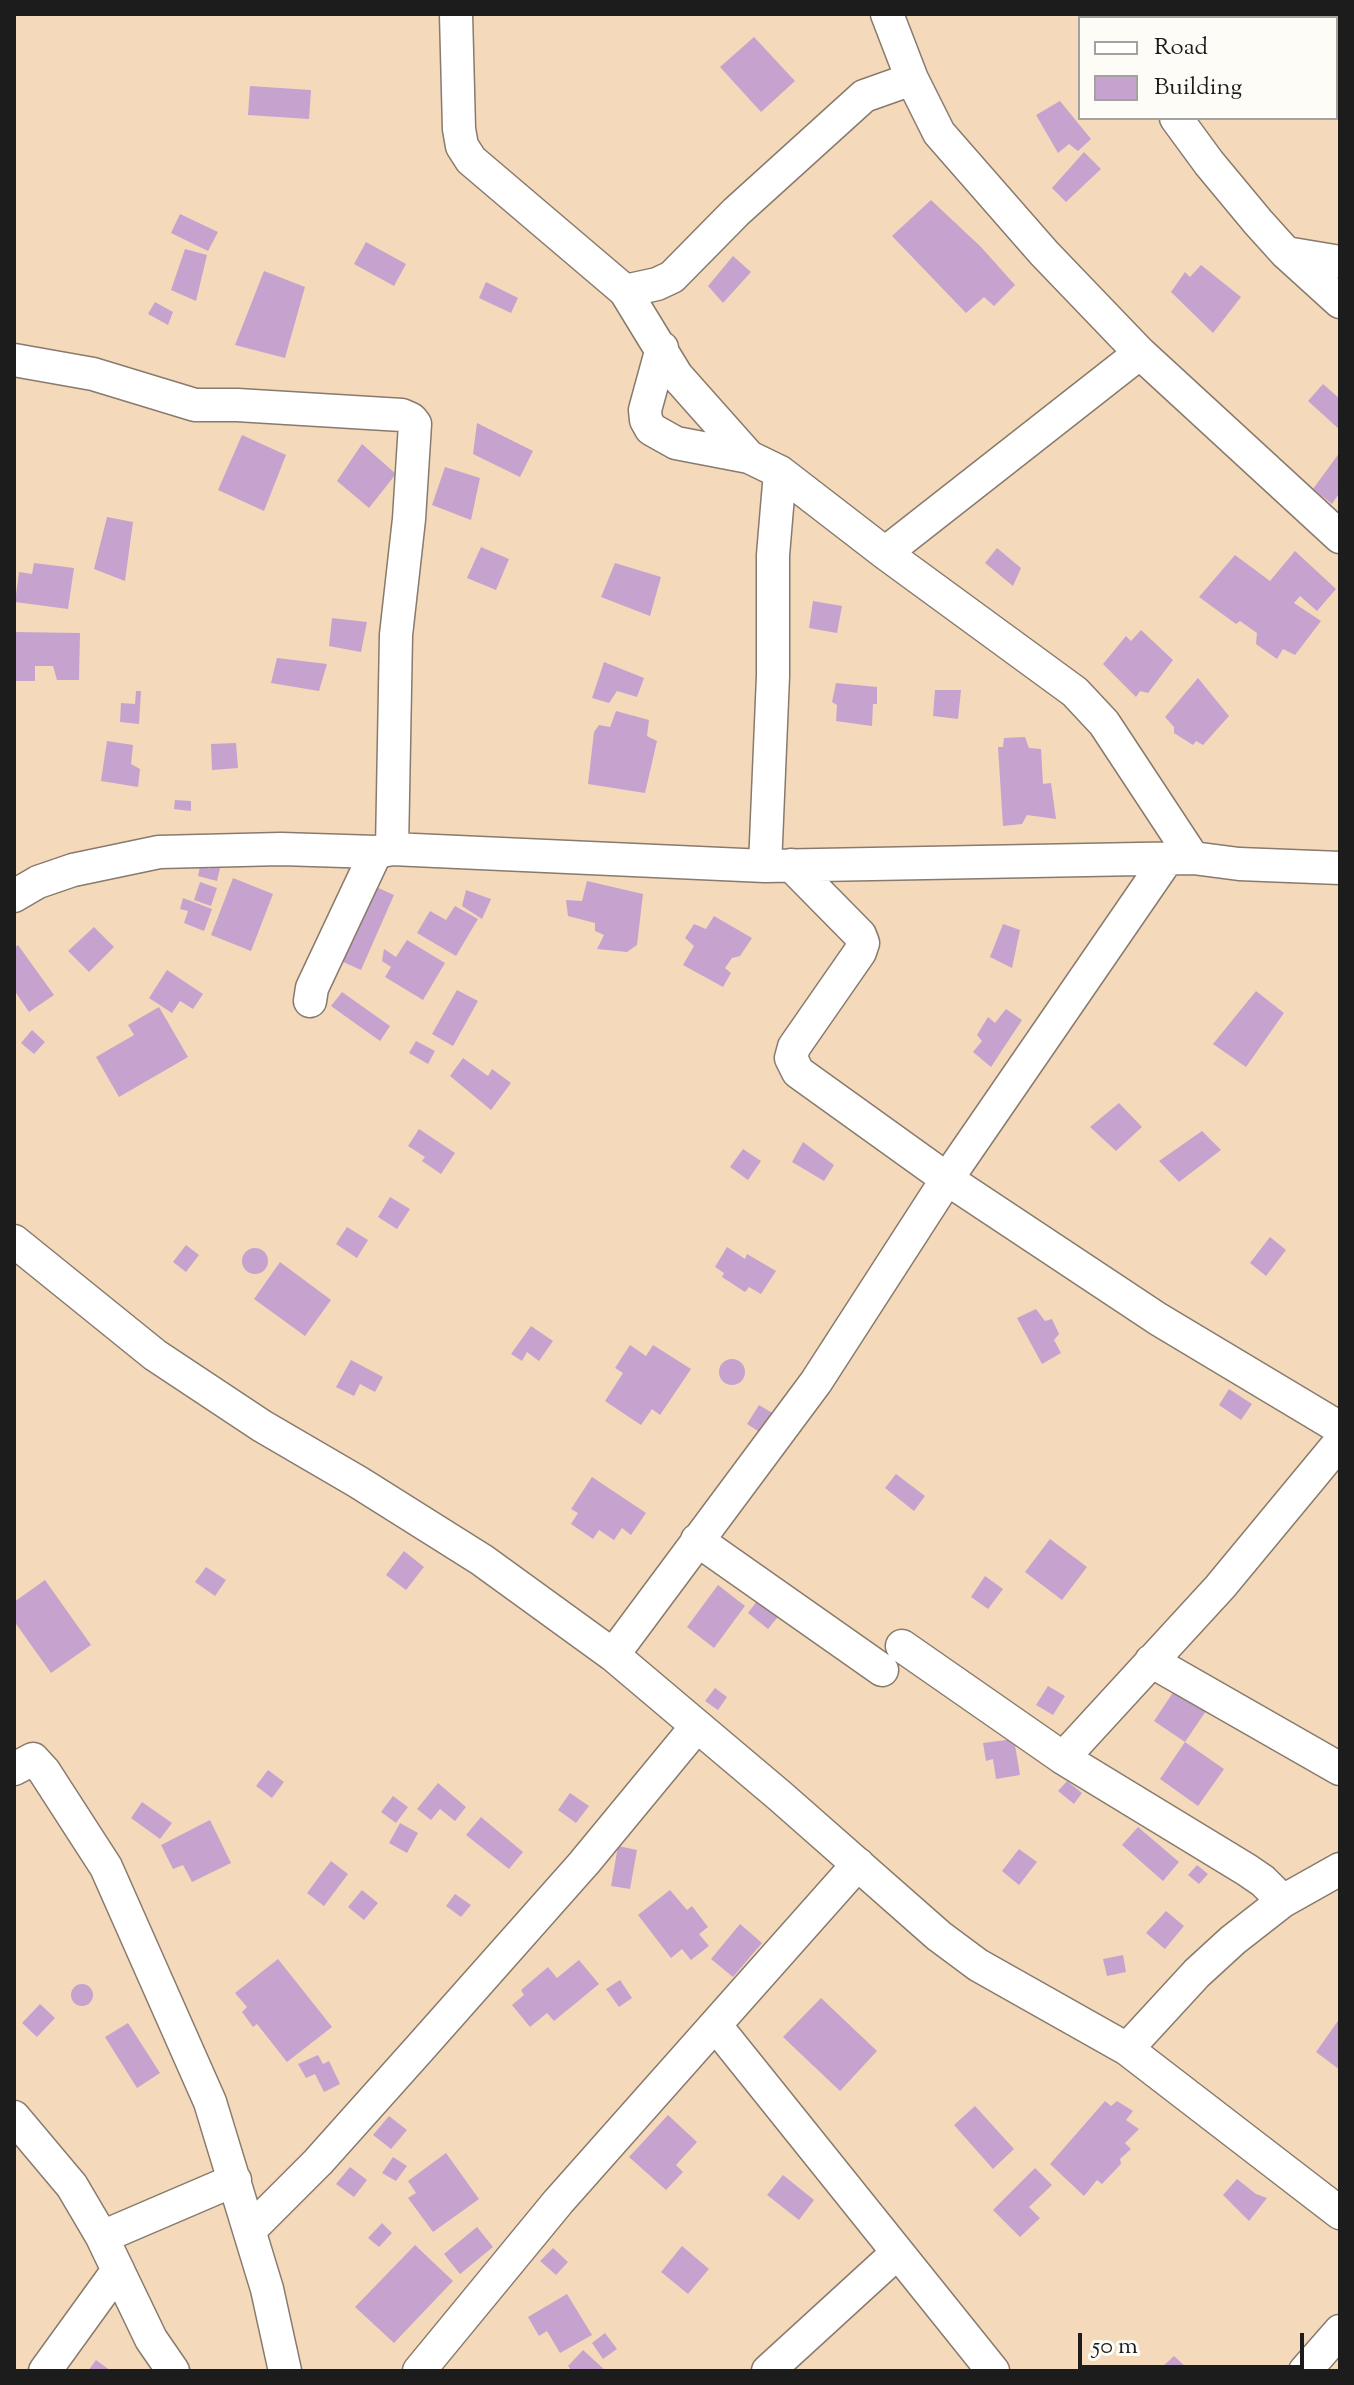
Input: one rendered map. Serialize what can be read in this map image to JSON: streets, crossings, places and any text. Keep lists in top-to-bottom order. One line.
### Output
{"legend":["Road","Building"],"scale_bar":"50 m"}
